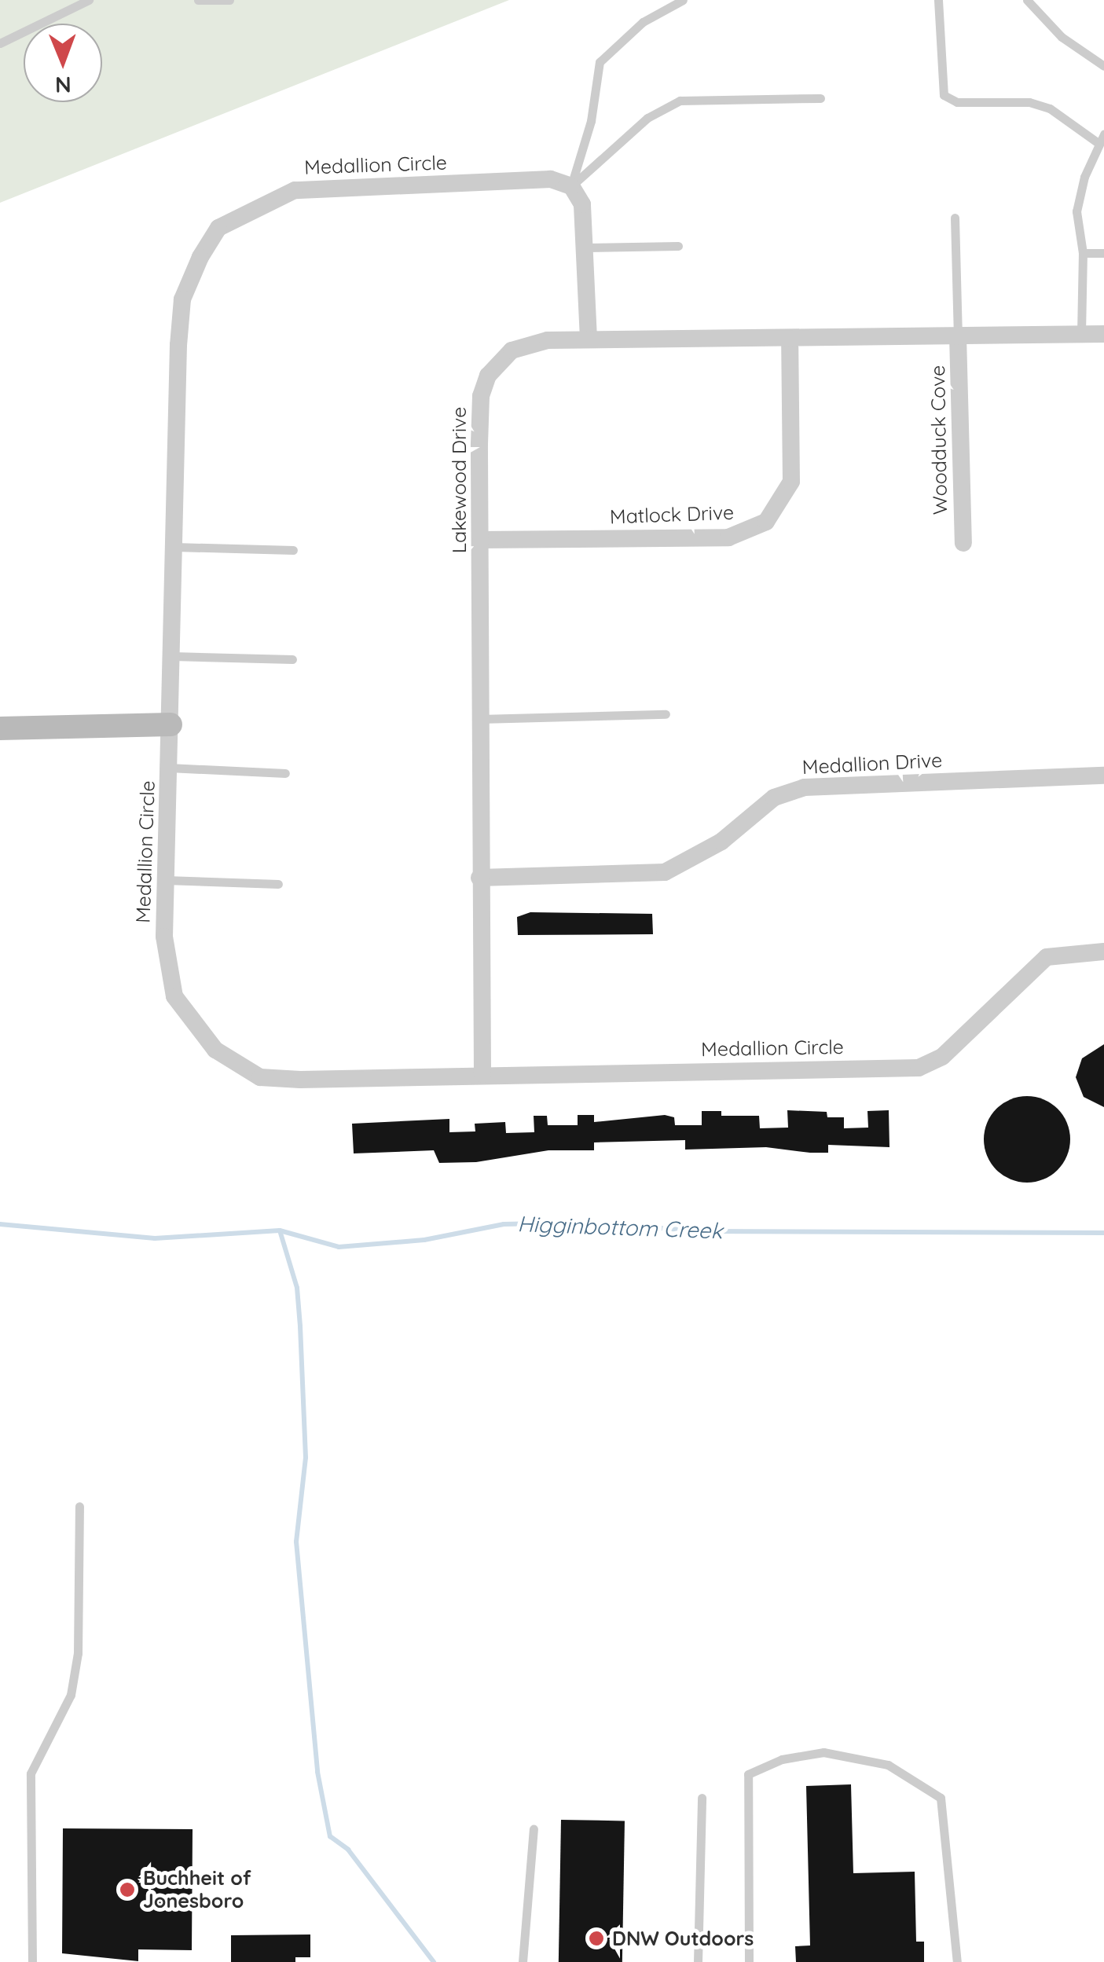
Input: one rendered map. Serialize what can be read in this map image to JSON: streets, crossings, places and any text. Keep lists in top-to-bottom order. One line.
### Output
{"streets":{"street":["Medallion Circle","Woodduck Cove","Lakewood Drive","Matlock Drive","Medallion Drive"]},"crossings":[["Medallion Circle","Lakewood Drive"],["Woodduck Cove","Lakewood Drive"],["Lakewood Drive","Matlock Drive"],["Lakewood Drive","Medallion Drive"]],"water":["Higginbottom Creek"],"places":["Buchheit of Jonesboro","DNW Outdoors"],"north":"bottom"}
